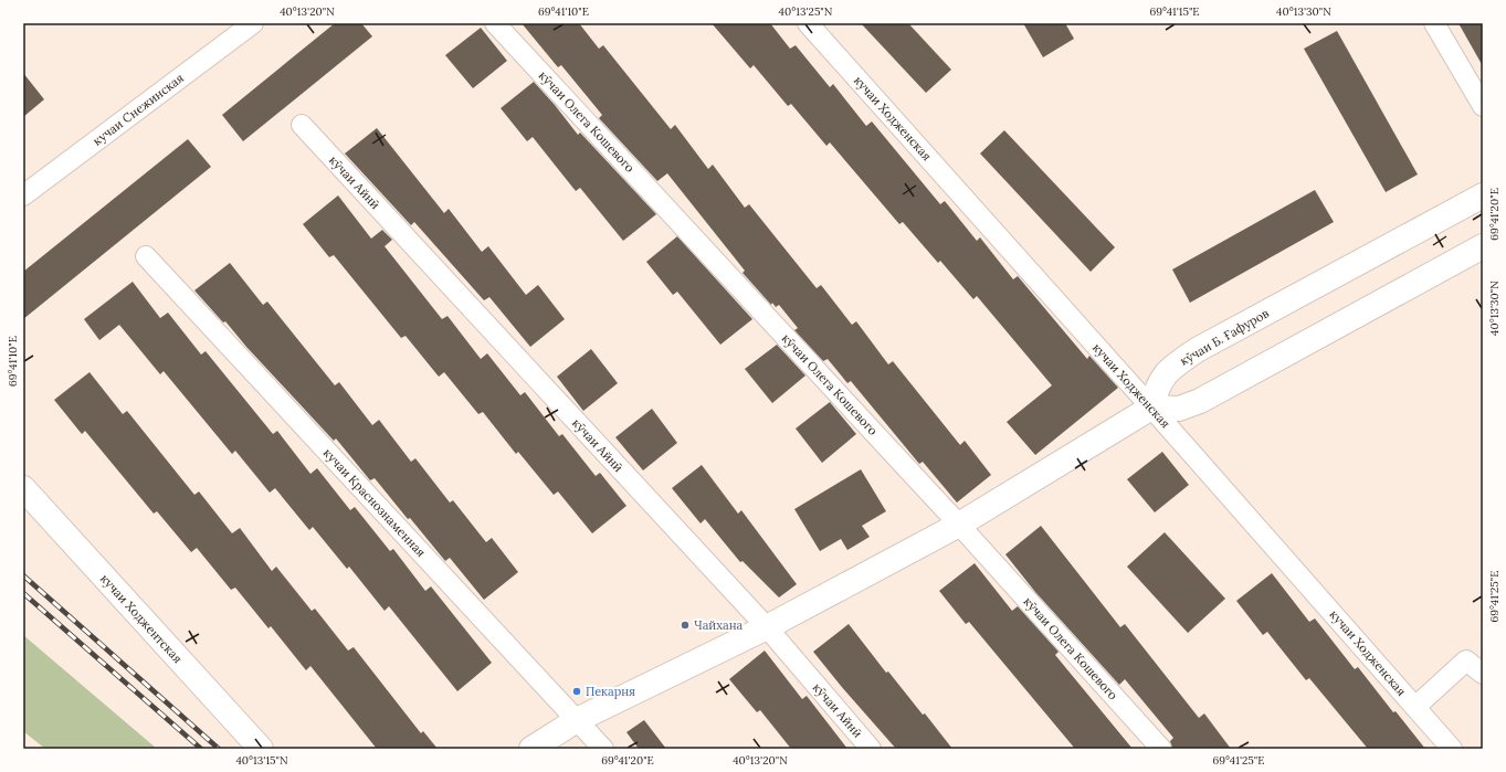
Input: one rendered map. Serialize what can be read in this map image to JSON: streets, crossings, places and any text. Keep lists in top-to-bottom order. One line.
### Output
{"streets":{"main road":["кӯчаи Б. Ғафуров","кучаи Ходжентская"],"street":["кучаи Снежинская","кучаи Ходженская","кӯчаи Олега Кошевого","кӯчаи Айнӣ","кучаи Краснознаменная"]},"crossings":[["кучаи Ходженская","кӯчаи Б. Ғафуров"]],"places":["Чайхана","Пекарня"],"coordinates":["40°13'20\"N","69°41'10\"E","40°13'25\"N","69°41'15\"E","40°13'30\"N","69°41'20\"E","69°41'25\"E","40°13'15\"N"]}
